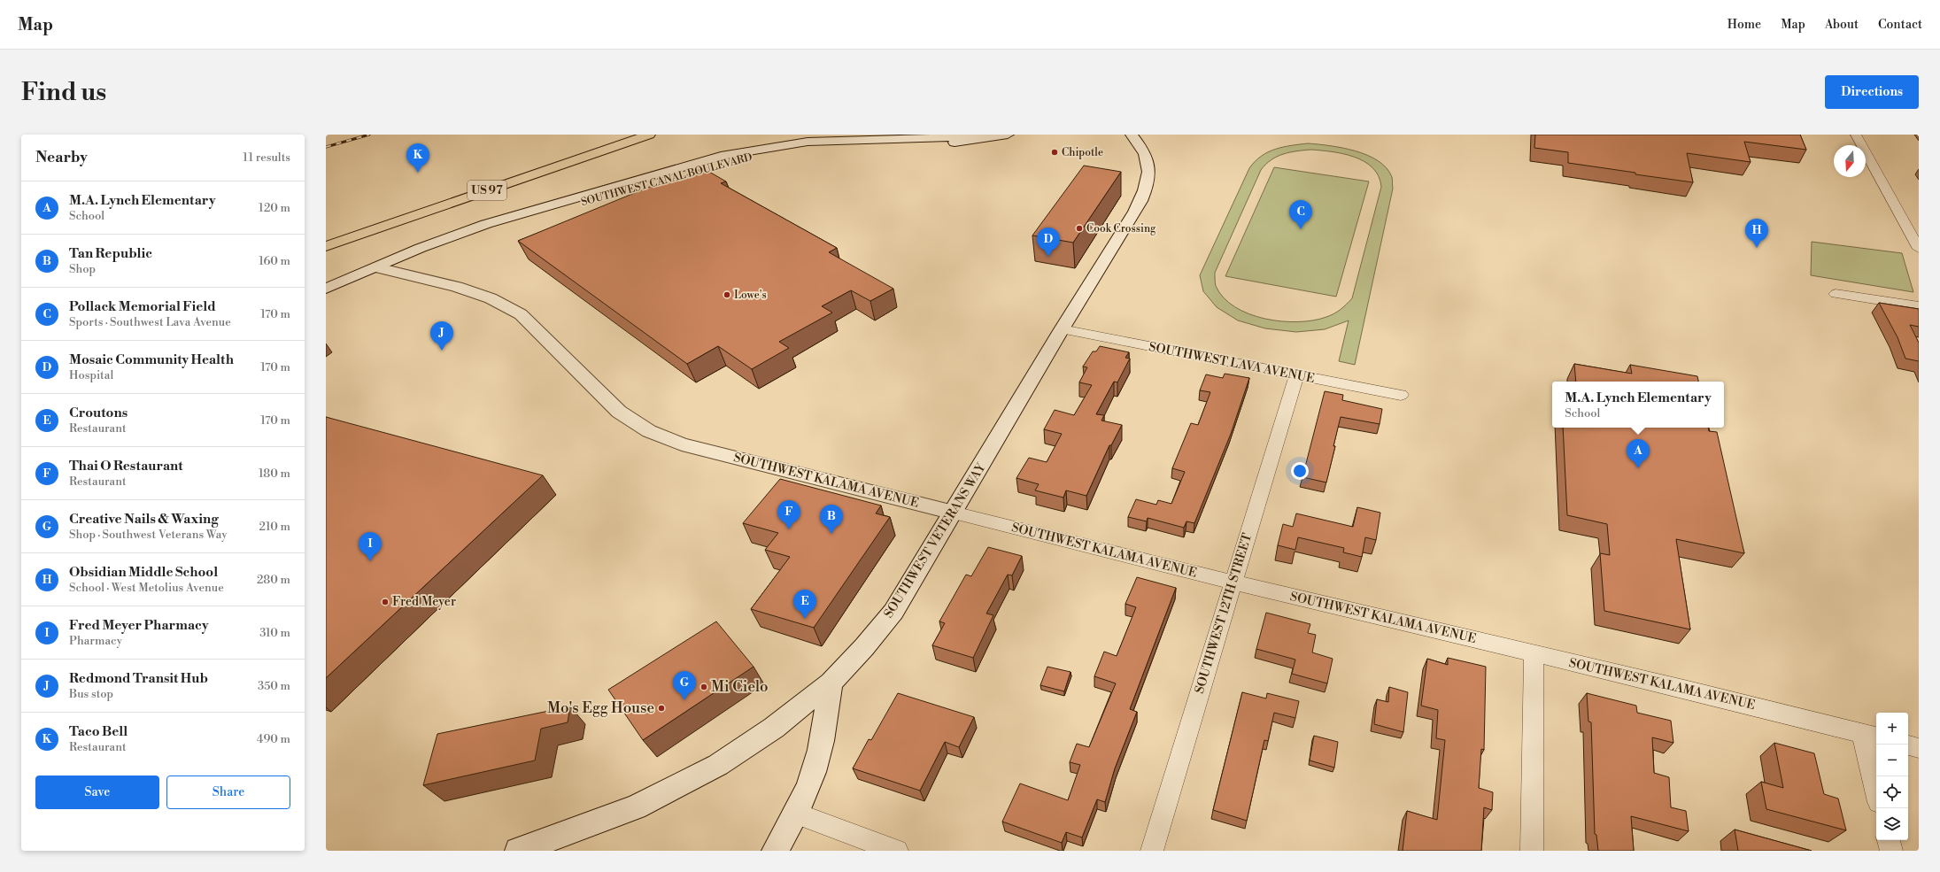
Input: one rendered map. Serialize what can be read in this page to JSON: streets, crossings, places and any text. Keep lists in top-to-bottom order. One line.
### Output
{"streets":{"highway":["US 97"],"main road":["SOUTHWEST CANAL BOULEVARD","SOUTHWEST KALAMA AVENUE","SOUTHWEST VETERANS WAY"],"street":["SOUTHWEST LAVA AVENUE","SOUTHWEST 12TH STREET"]},"crossings":[["SOUTHWEST CANAL BOULEVARD","SOUTHWEST KALAMA AVENUE"],["SOUTHWEST LAVA AVENUE","SOUTHWEST VETERANS WAY"],["SOUTHWEST LAVA AVENUE","SOUTHWEST 12TH STREET"],["SOUTHWEST KALAMA AVENUE","SOUTHWEST VETERANS WAY"],["SOUTHWEST KALAMA AVENUE","SOUTHWEST 12TH STREET"]],"places":["Chipotle","Cook Crossing","Lowe's","Fred Meyer","Mi Cielo","Mo's Egg House"],"north":"bottom","page":{"header":"Map","nav":["Home","Map","About","Contact"],"buttons":["Directions",["Save","Share"]],"title":"Find us","heading":["Nearby","11 results"],"pins":["K","C","H","D","J","A","F","B","I","E","G"],"list":[{"mark":"A","name":"M.A. Lynch Elementary","note":"School","value":"120 m"},{"mark":"B","name":"Tan Republic","note":"Shop","value":"160 m"},{"mark":"C","name":"Pollack Memorial Field","note":"Sports · Southwest Lava Avenue","value":"170 m"},{"mark":"D","name":"Mosaic Community Health","note":"Hospital","value":"170 m"},{"mark":"E","name":"Croutons","note":"Restaurant","value":"170 m"},{"mark":"F","name":"Thai O Restaurant","note":"Restaurant","value":"180 m"},{"mark":"G","name":"Creative Nails & Waxing","note":"Shop · Southwest Veterans Way","value":"210 m"},{"mark":"H","name":"Obsidian Middle School","note":"School · West Metolius Avenue","value":"280 m"},{"mark":"I","name":"Fred Meyer Pharmacy","note":"Pharmacy","value":"310 m"},{"mark":"J","name":"Redmond Transit Hub","note":"Bus stop","value":"350 m"},{"mark":"K","name":"Taco Bell","note":"Restaurant","value":"490 m"}],"popup":["M.A. Lynch Elementary","School"],"map_buttons":["+","−"]}}
